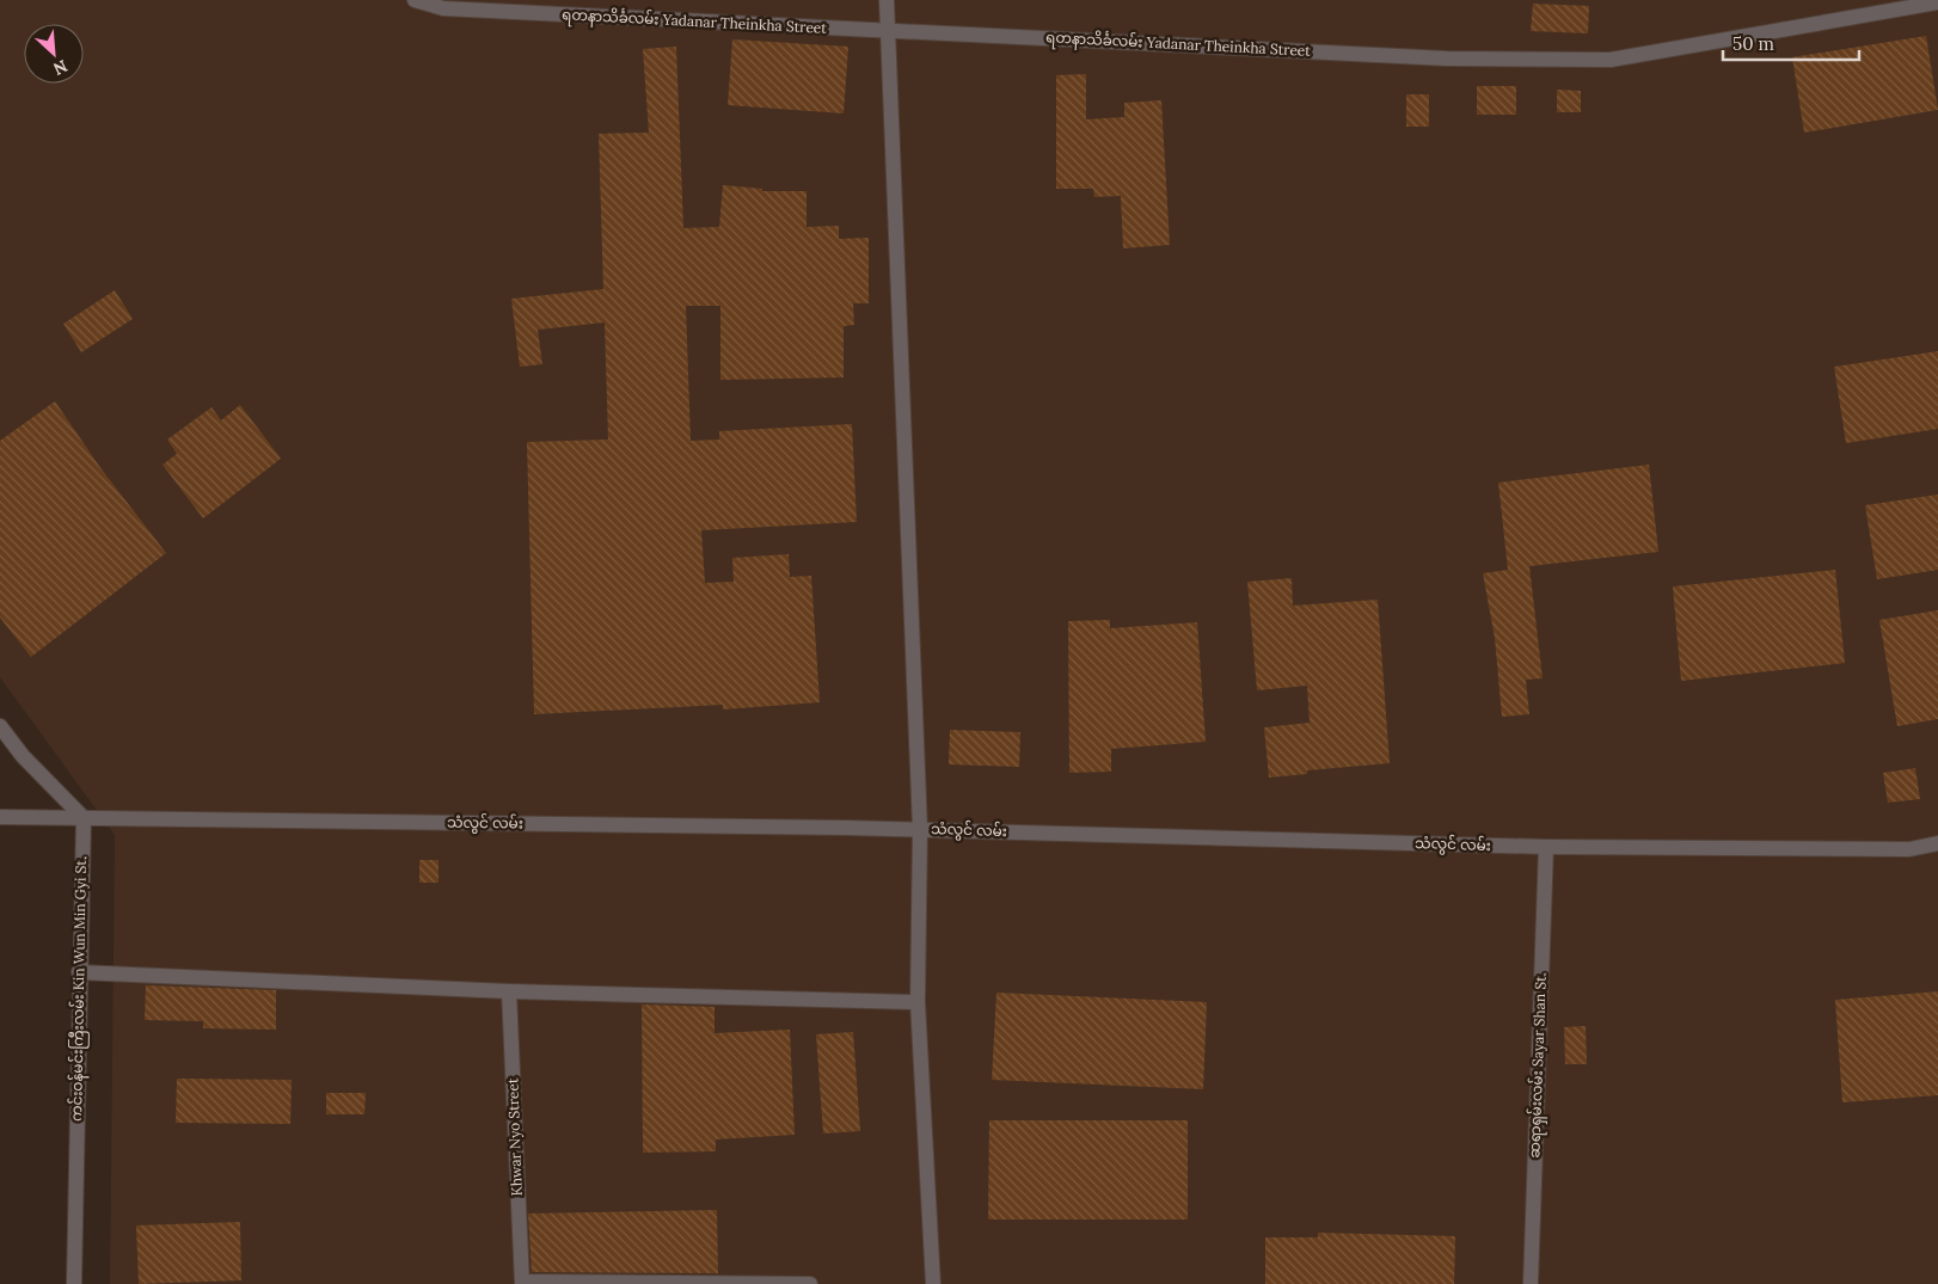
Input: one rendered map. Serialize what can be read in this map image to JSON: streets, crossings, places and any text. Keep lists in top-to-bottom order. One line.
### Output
{"streets":{"street":["ရတနာသိင်္ခလမ်း Yadanar Theinkha Street","သံလွင် လမ်း","ကင်းဝန်မင်းကြီးလမ်း Kin Wun Min Gyi St.","ဆရာရှမ်းလမ်း Sayar Shan St.","Khwar Nyo Street"]},"crossings":[["သံလွင် လမ်း","ကင်းဝန်မင်းကြီးလမ်း Kin Wun Min Gyi St."],["သံလွင် လမ်း","ဆရာရှမ်းလမ်း Sayar Shan St."]],"scale_bar":"50 m","north":"bottom right"}
